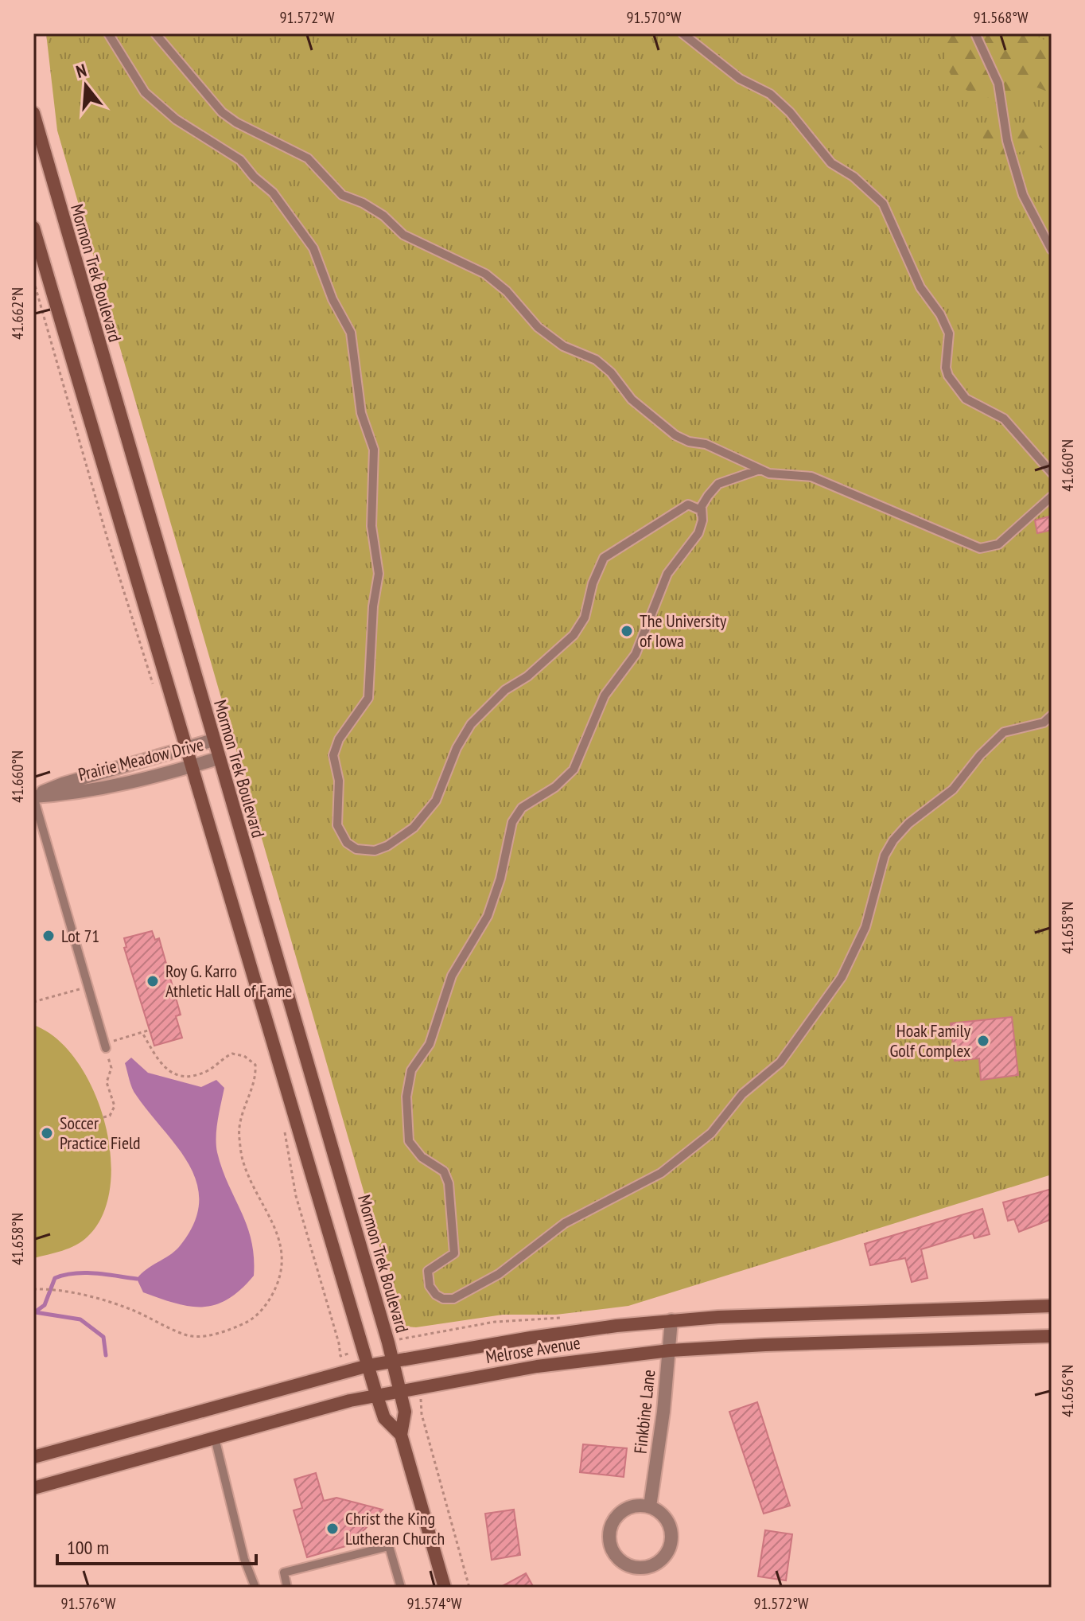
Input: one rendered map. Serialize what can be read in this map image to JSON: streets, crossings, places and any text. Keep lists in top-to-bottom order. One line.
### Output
{"streets":{"main road":["Mormon Trek Boulevard","Melrose Avenue"],"street":["Prairie Meadow Drive","Finkbine Lane"]},"crossings":[["Mormon Trek Boulevard","Prairie Meadow Drive"],["Mormon Trek Boulevard","Melrose Avenue"],["Melrose Avenue","Finkbine Lane"]],"places":["The University of Iowa","Lot 71","Roy G. Karro Athletic Hall of Fame","Hoak Family Golf Complex","Soccer Practice Field","Christ the King Lutheran Church"],"scale_bar":"100 m","north":"top","coordinates":["91.572°W","91.570°W","91.568°W","41.662°N","41.660°N","41.658°N","41.656°N","91.576°W","91.574°W"]}
